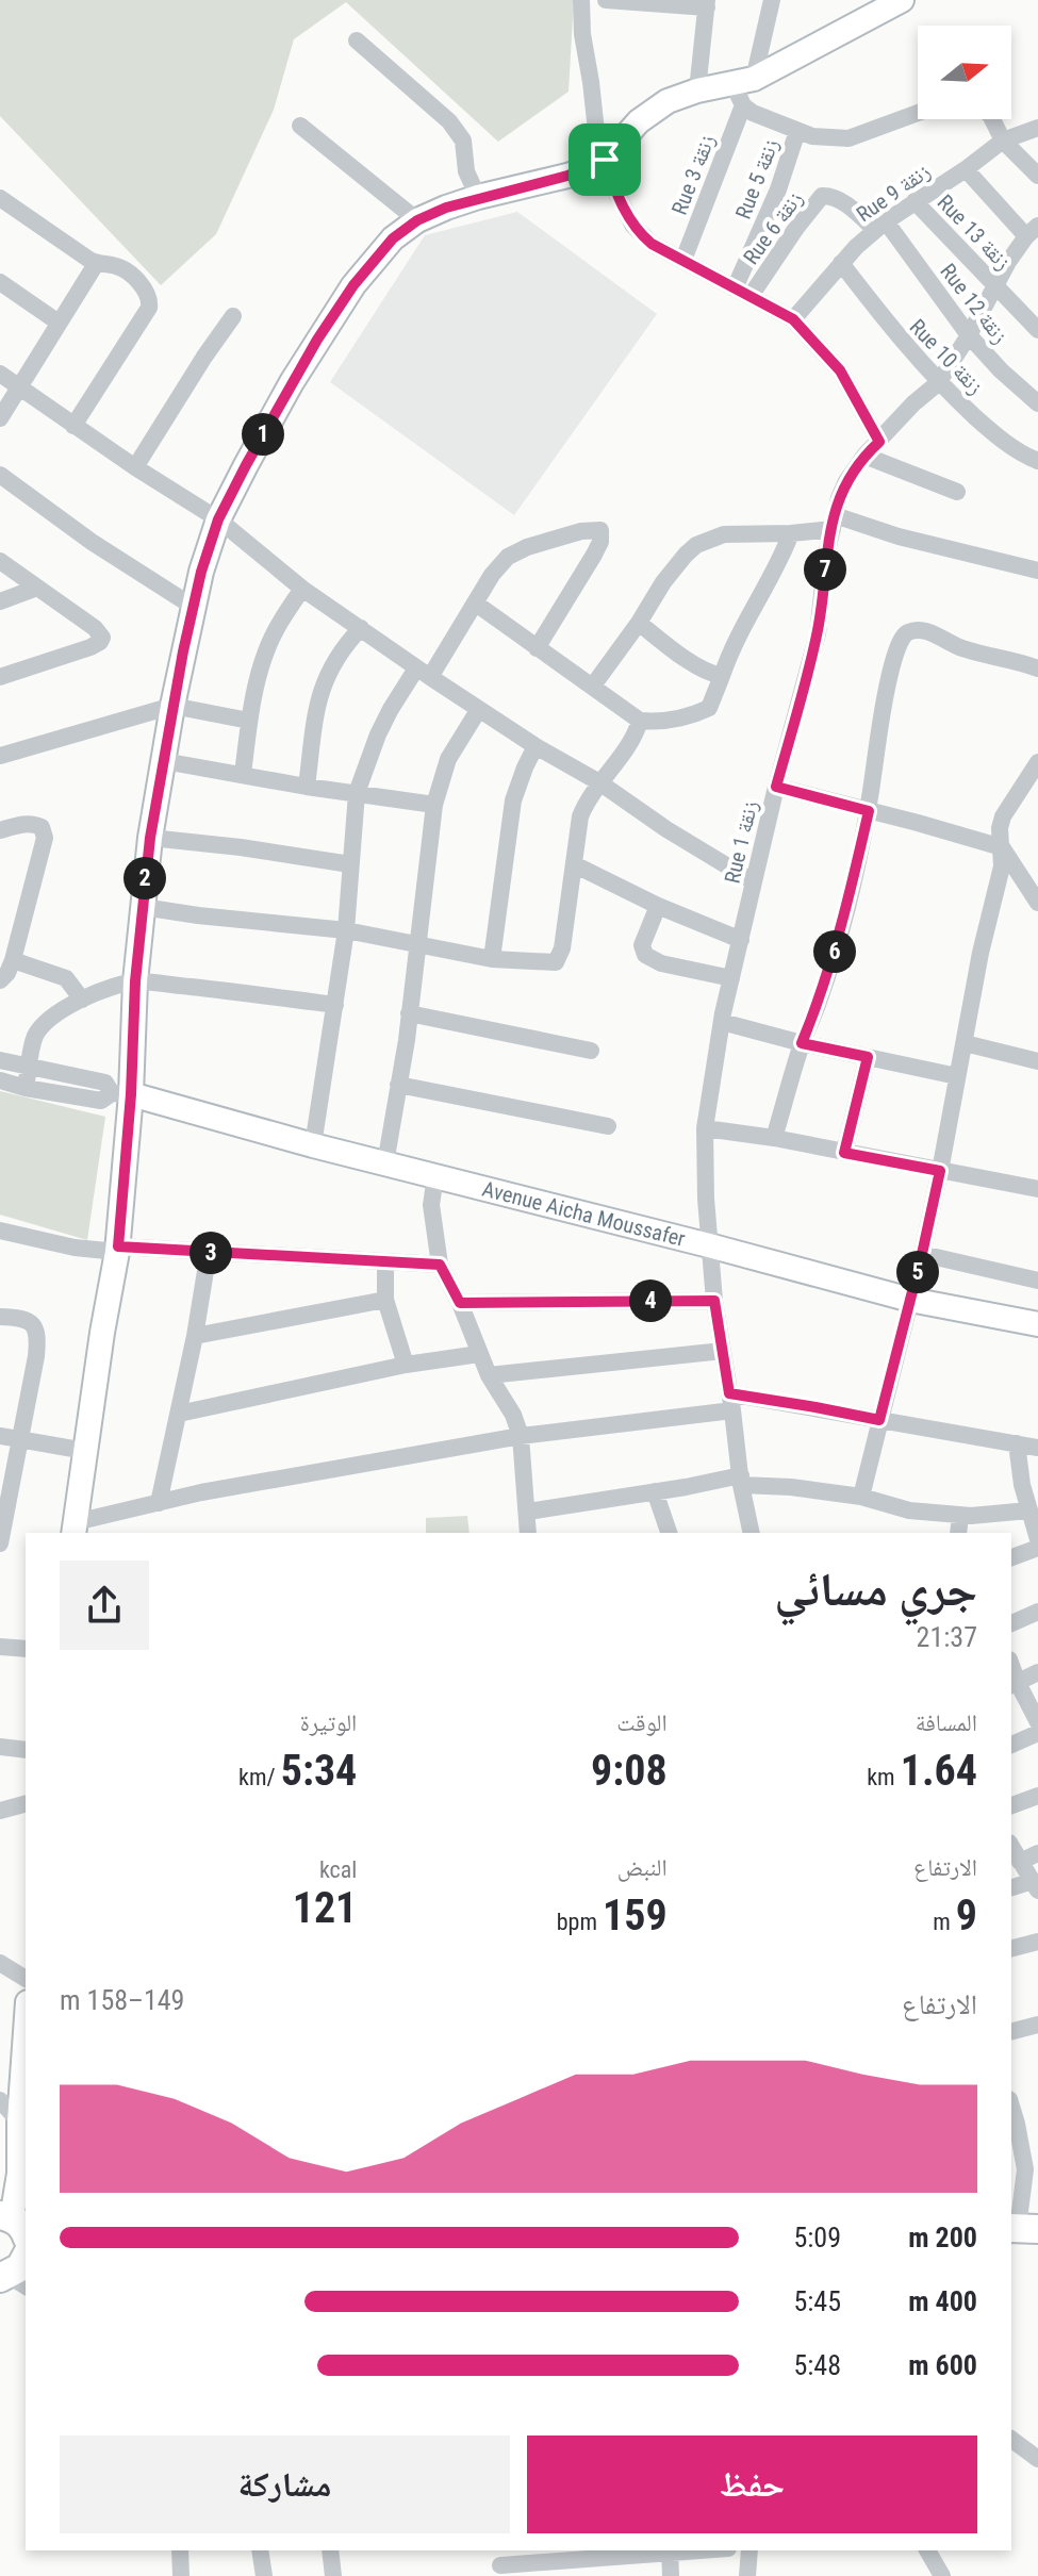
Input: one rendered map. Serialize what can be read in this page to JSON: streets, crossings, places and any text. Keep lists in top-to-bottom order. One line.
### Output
{"streets":{"street":["Rue 3 زنقة","Rue 5 زنقة","Rue 9 زنقة","Rue 6 زنقة","Rue 13 زنقة","Rue 12 زنقة","Rue 10 زنقة","Rue 1 زنقة","Avenue Aicha Moussafer"]},"crossings":[["Rue 5 زنقة","Rue 6 زنقة"],["Rue 9 زنقة","Rue 6 زنقة"],["Rue 9 زنقة","Rue 13 زنقة"],["Rue 9 زنقة","Rue 12 زنقة"],["Rue 9 زنقة","Rue 10 زنقة"],["Rue 6 زنقة","Rue 12 زنقة"],["Rue 13 زنقة","Rue 1 زنقة"],["Rue 12 زنقة","Rue 1 زنقة"],["Rue 10 زنقة","Rue 1 زنقة"],["Rue 1 زنقة","Avenue Aicha Moussafer"]],"north":"right","page":{"pins":["1","7","2","6","3","5","4"],"heading":["جري مسائي","21:37"],"stats":[["المسافة","1.64 km"],["الوقت","9:08"],["الوتيرة","5:34 /km"],["الارتفاع","9 m"],["النبض","159 bpm"],["kcal","121"]],"chart":["الارتفاع","149–158 m"],"list":[{"name":"200 m","note":"5:09"},{"name":"400 m","note":"5:45"},{"name":"600 m","note":"5:48"}],"buttons":["حفظ","مشاركة"]}}
